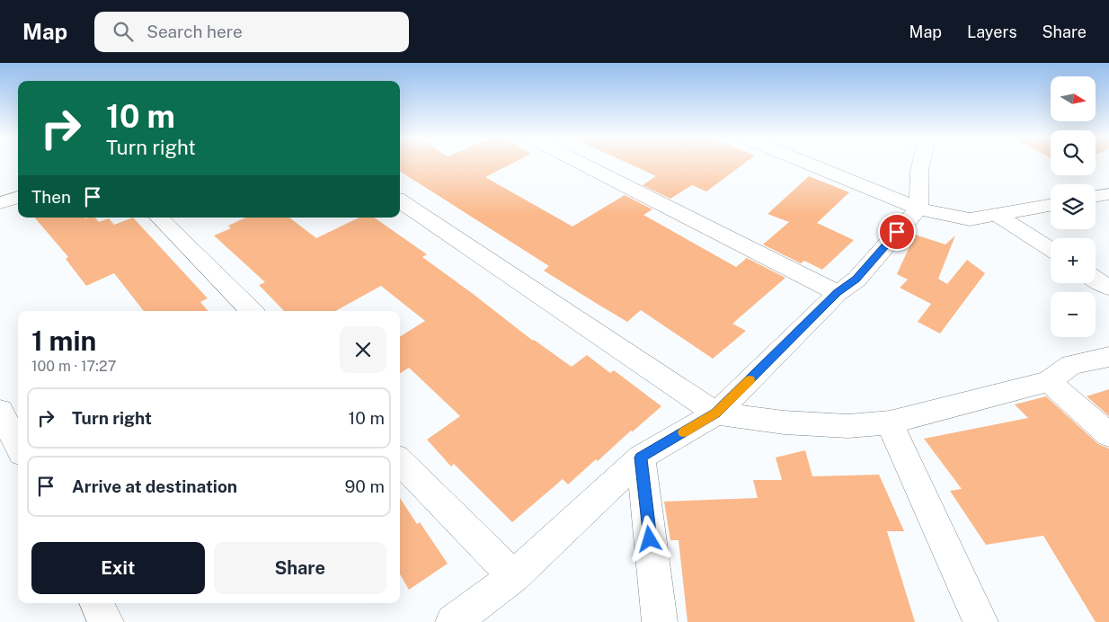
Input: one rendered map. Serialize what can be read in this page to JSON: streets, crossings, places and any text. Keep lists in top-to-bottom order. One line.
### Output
{"north":"right","page":{"header":"Map","search":"Search here","nav":["Map","Layers","Share"],"map_buttons":["+","−"],"turn":["10 m","Turn right"],"then":"Then","heading":["1 min","100 m · 17:27"],"list":[{"name":"Turn right","value":"10 m"},{"name":"Arrive at destination","value":"90 m"}],"buttons":["Exit","Share"]}}
